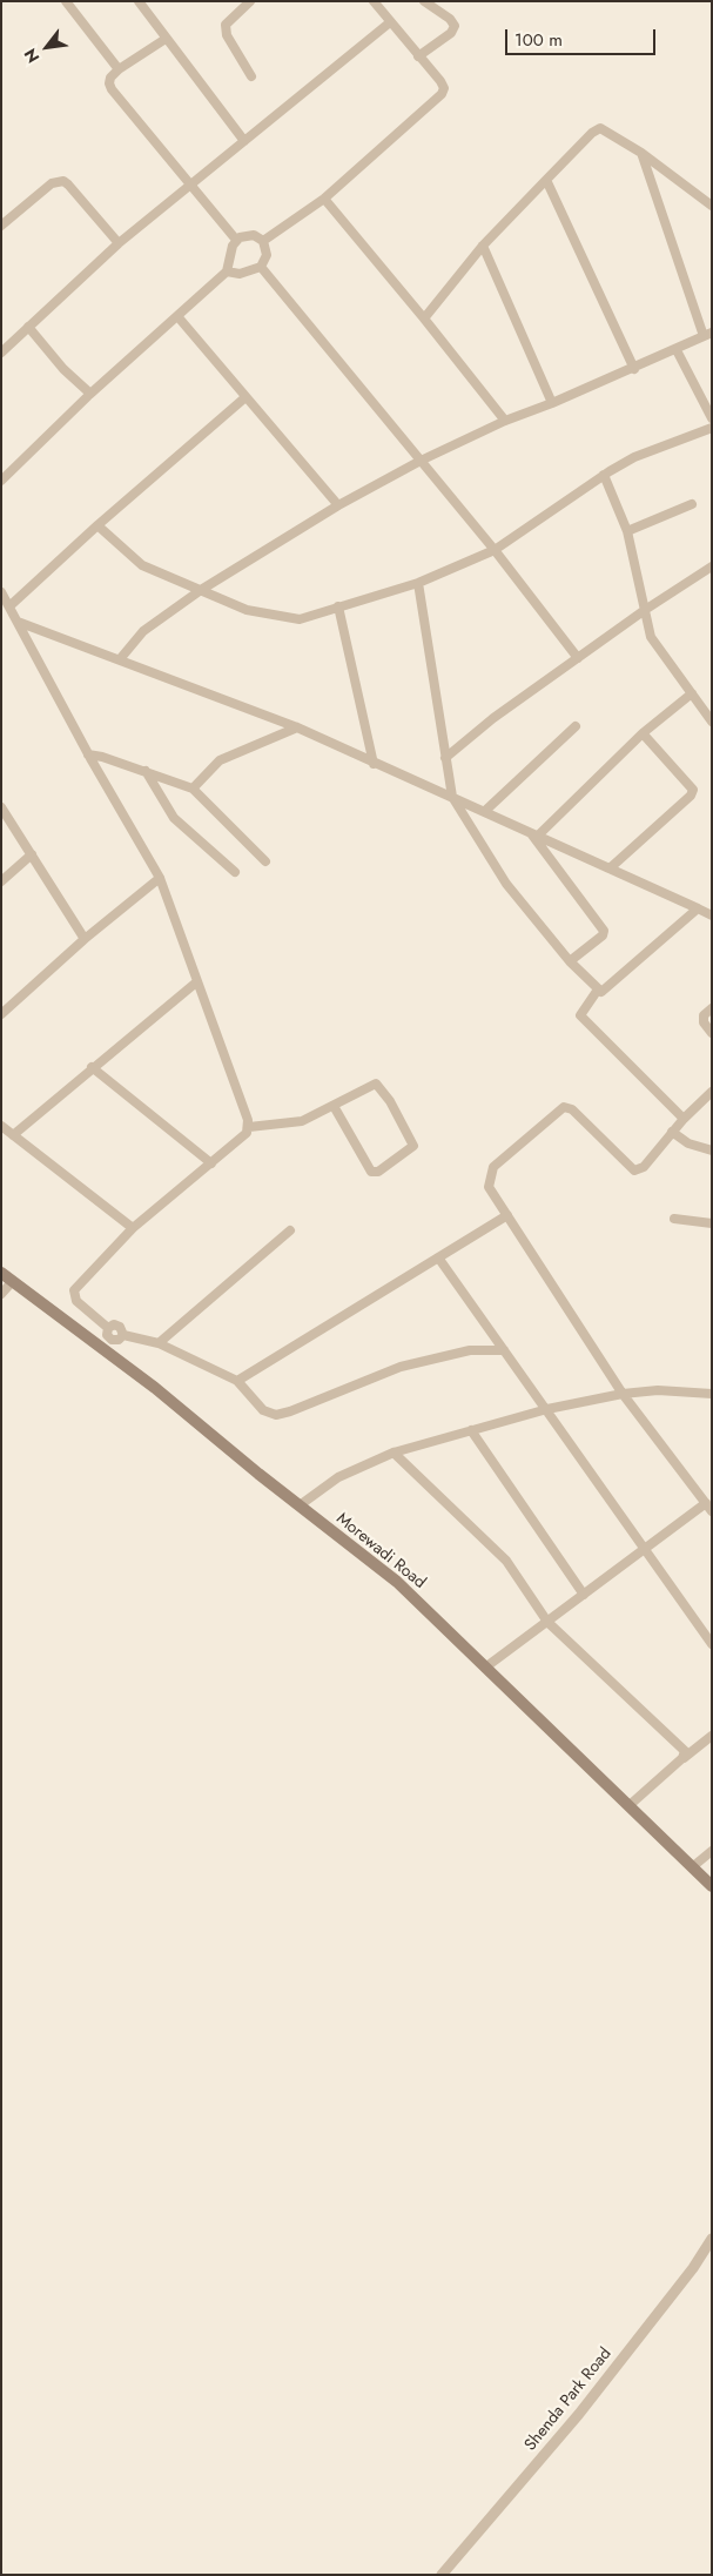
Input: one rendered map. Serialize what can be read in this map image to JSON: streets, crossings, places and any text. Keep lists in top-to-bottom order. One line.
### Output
{"streets":{"main road":["Morewadi Road"],"street":["Shenda Park Road"]},"scale_bar":"100 m","north":"bottom left"}
